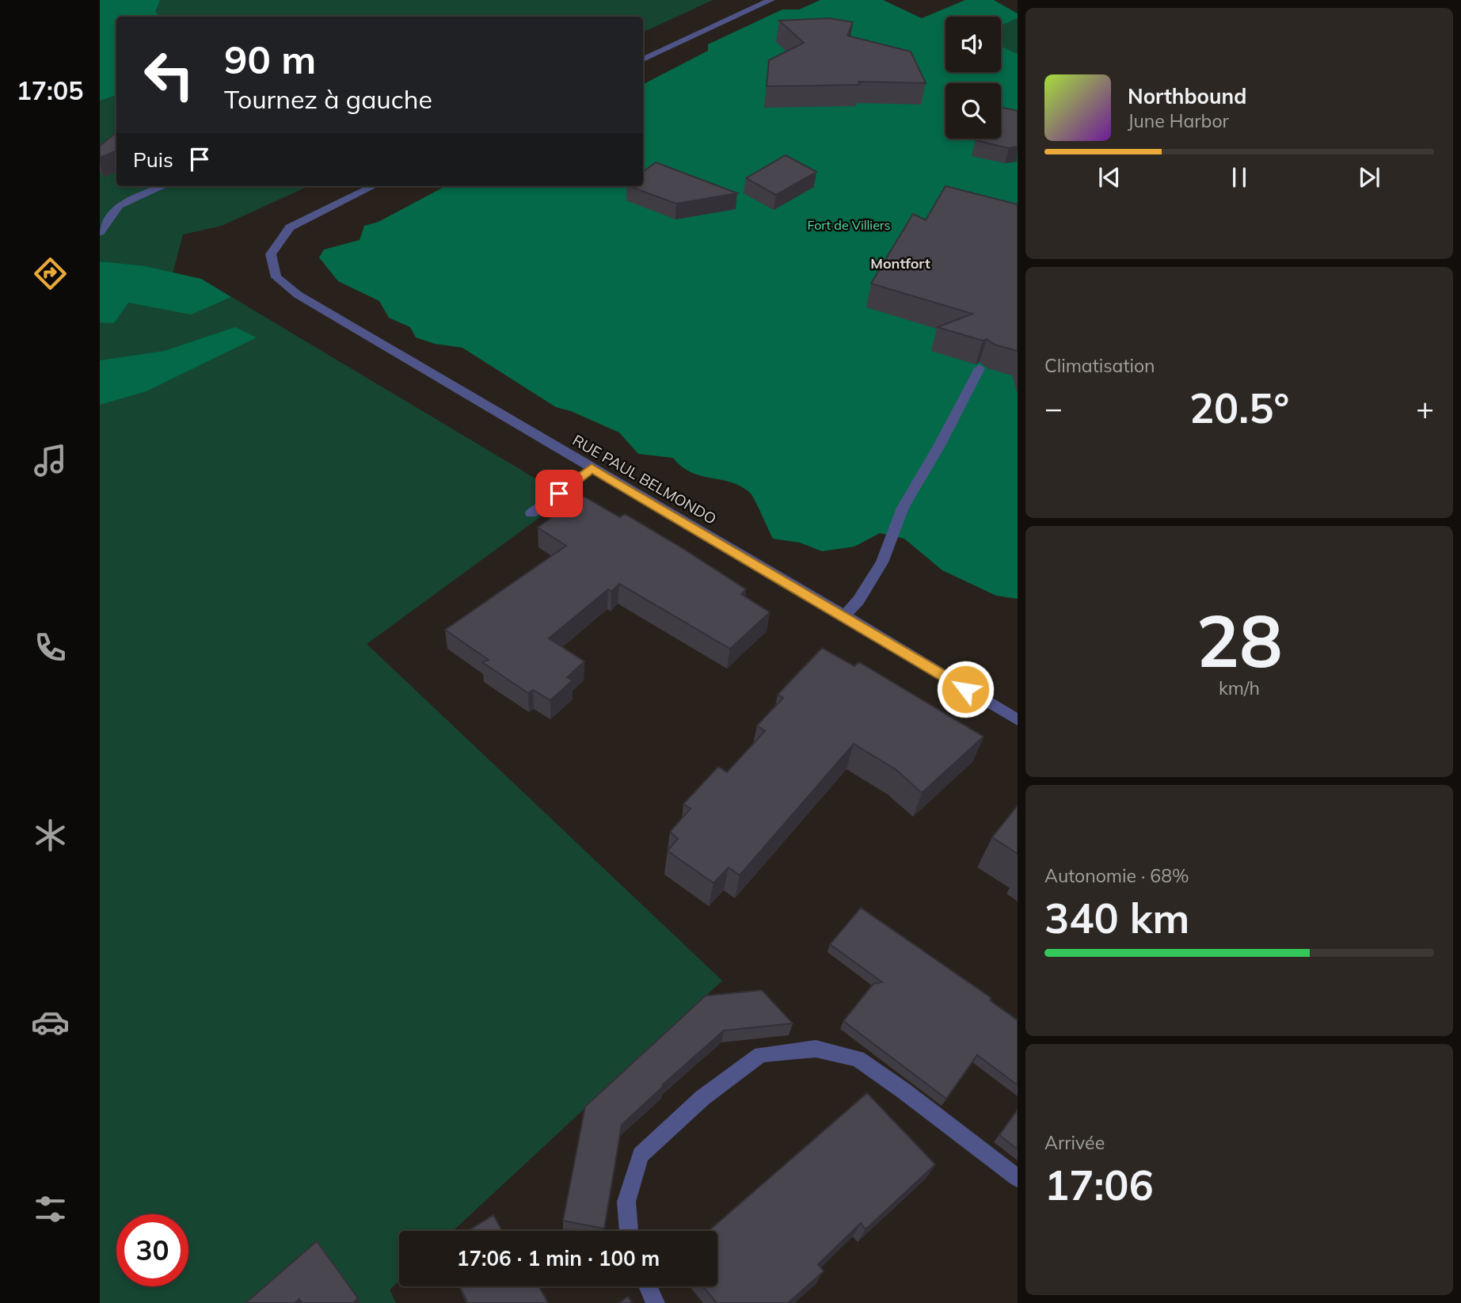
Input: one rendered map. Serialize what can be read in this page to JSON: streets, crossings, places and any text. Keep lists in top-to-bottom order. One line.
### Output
{"streets":{"street":["RUE PAUL BELMONDO"]},"districts":["Montfort"],"parks":["Fort de Villiers"],"page":{"tabs":"17:05","turn":["90 m","Tournez à gauche"],"song":["Northbound","June Harbor"],"then":"Puis","tile":["Climatisation",["28","km/h"],["Autonomie · 68%","340 km"],["Arrivée","17:06"]],"heat":["−","20.5°","+"],"limit":"30","trip":"17:06 · 1 min · 100 m"}}
